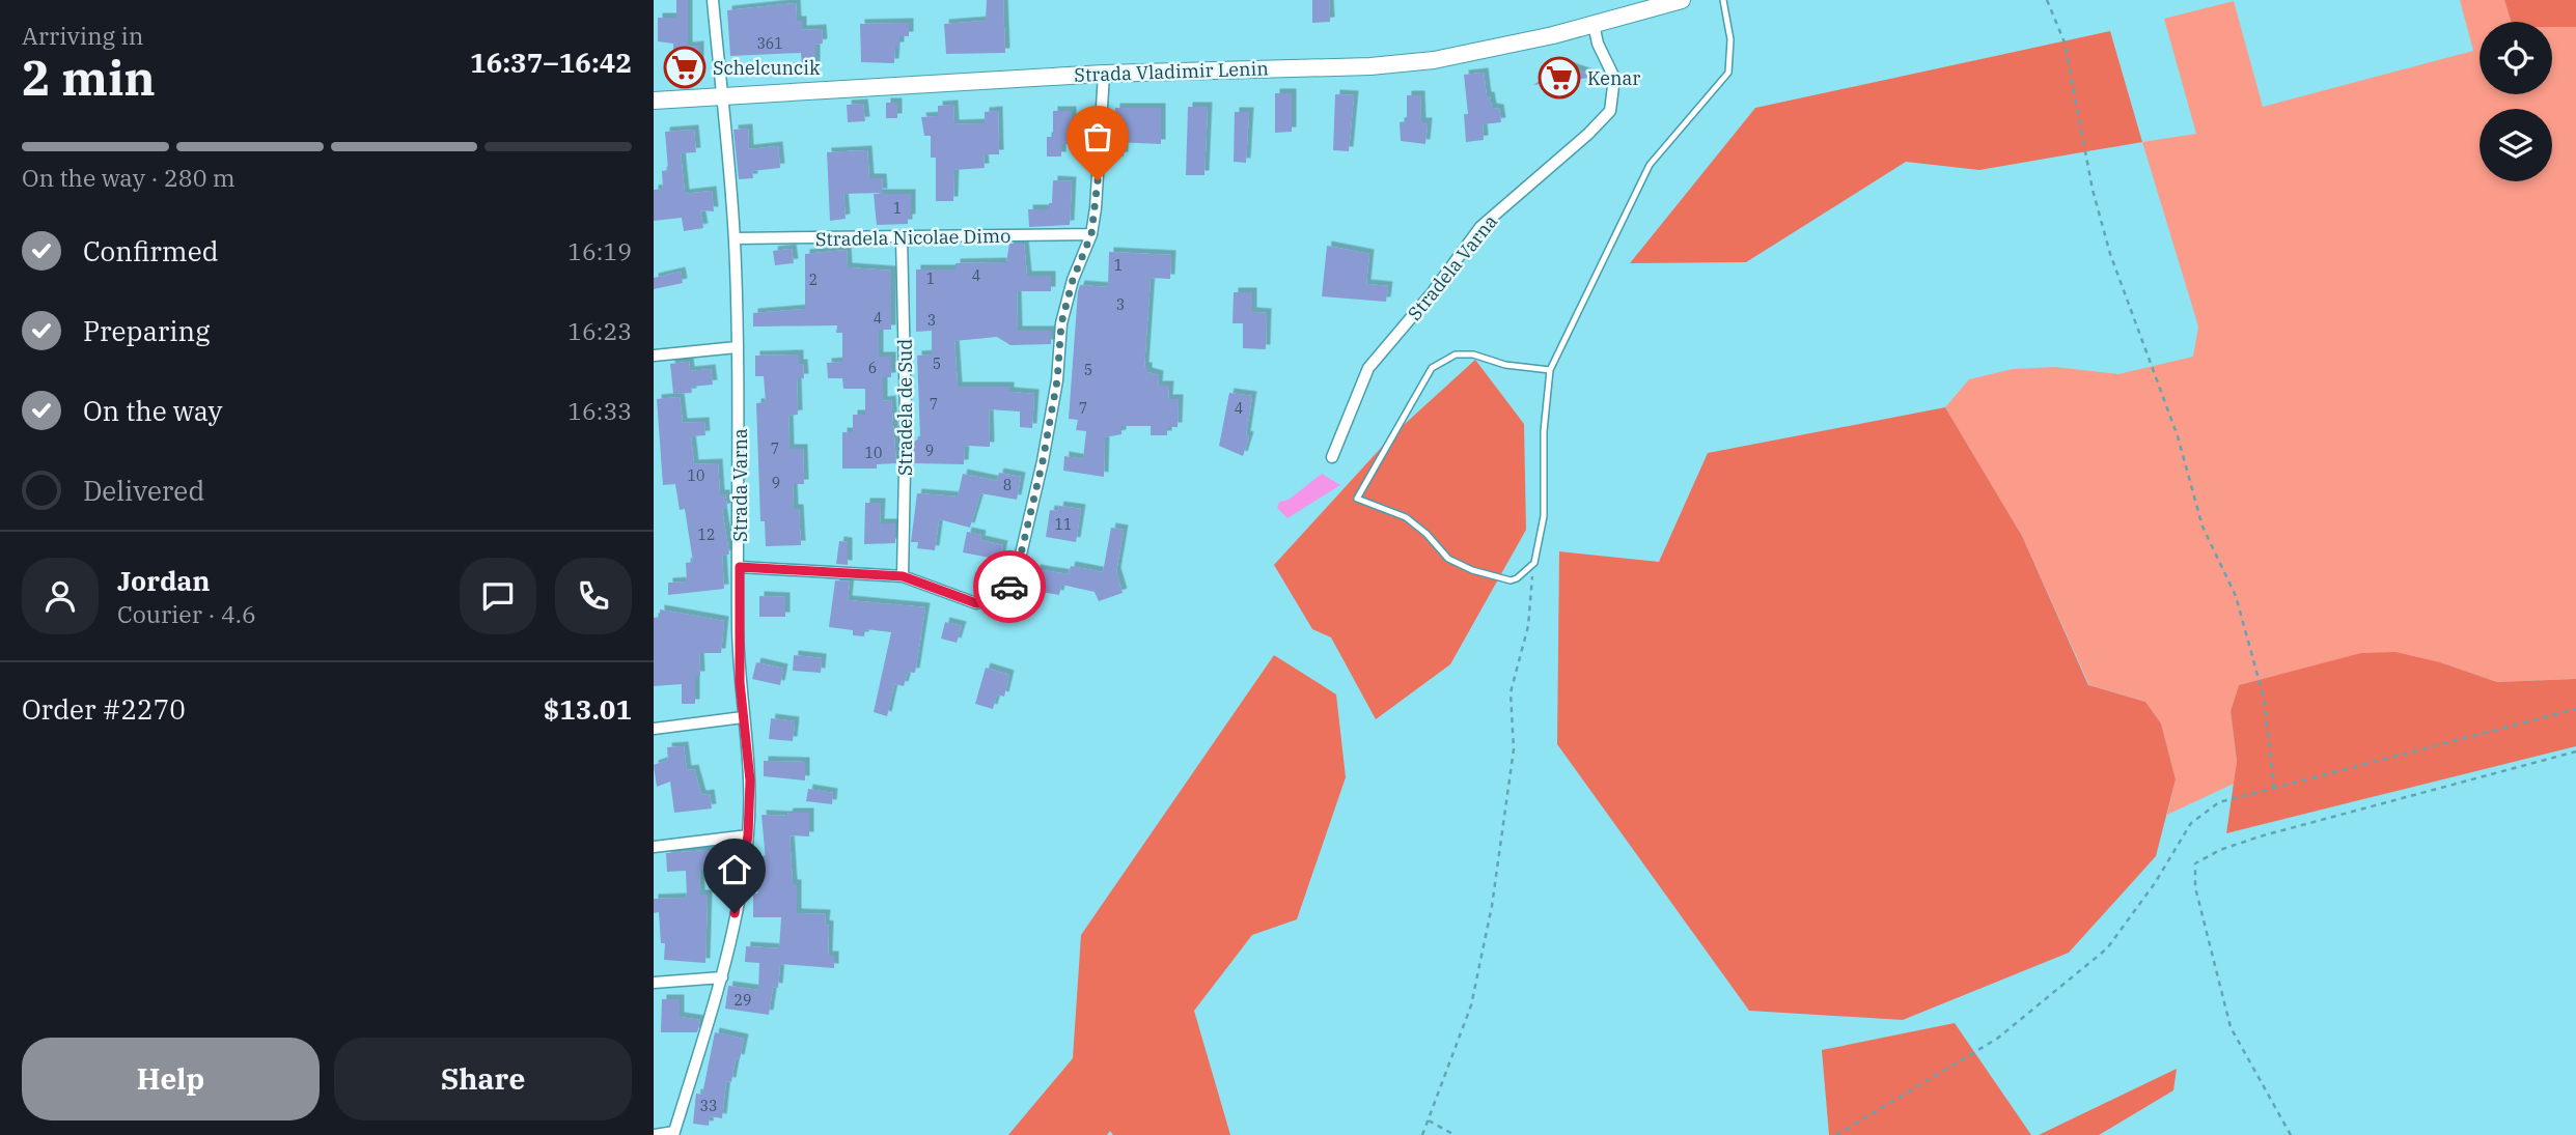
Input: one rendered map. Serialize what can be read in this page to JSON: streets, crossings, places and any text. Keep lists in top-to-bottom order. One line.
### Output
{"streets":{"main road":["Strada Vladimir Lenin"],"street":["Stradela Nicolae Dimo","Stradela Varna","Stradela de Sud","Strada Varna"]},"crossings":[["Strada Vladimir Lenin","Stradela Varna"],["Strada Vladimir Lenin","Strada Varna"],["Stradela Nicolae Dimo","Stradela de Sud"],["Stradela Nicolae Dimo","Strada Varna"]],"places":{"supermarket":["Schelcuncik","Kenar"]},"house_numbers":["361","1","1","4","1","2","3","4","3","5","6","5","7","7","4","7","9","10","10","9","8","11","12","29","33"],"page":{"heading":["2 min","Arriving in","16:37–16:42"],"panel":["Jordan","Courier · 4.6","Order #2270","$13.01"],"bar":"On the way · 280 m","list":[["Confirmed","16:19"],["Preparing","16:23"],["On the way","16:33"],"Delivered"],"buttons":["Help","Share"]}}
